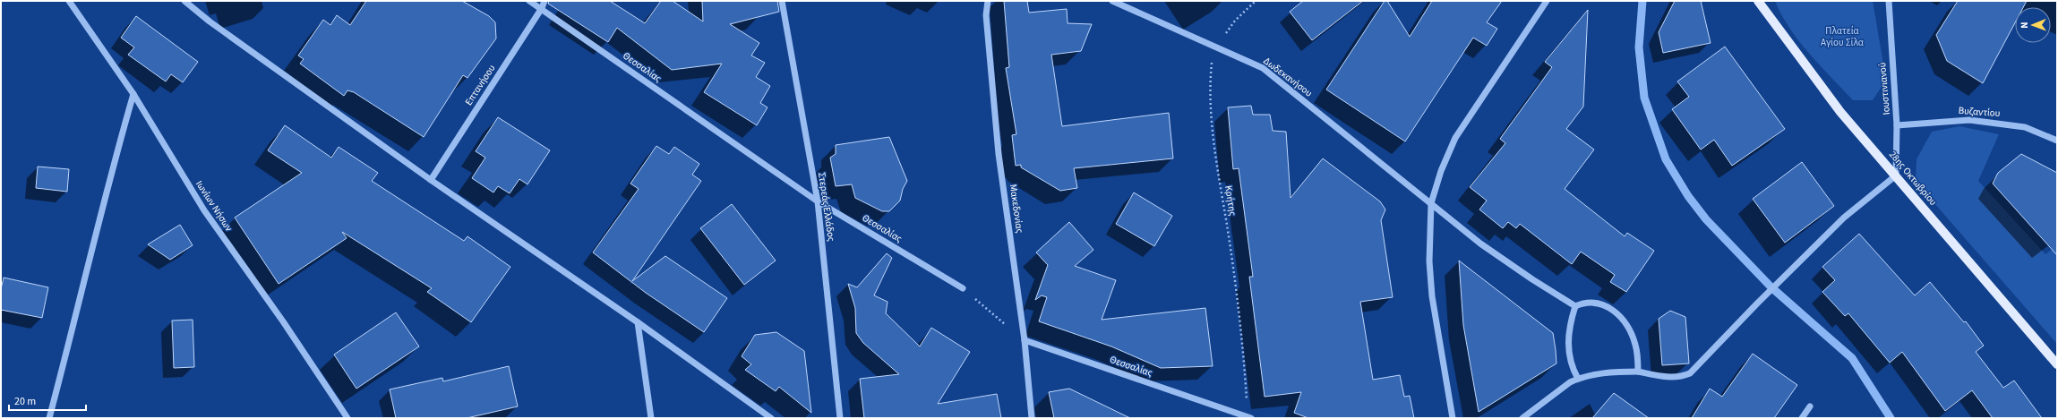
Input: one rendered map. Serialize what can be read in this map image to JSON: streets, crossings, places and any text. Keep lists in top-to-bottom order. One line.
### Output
{"streets":{"main road":["28ης Οκτωβρίου"],"street":["Θεσσαλίας","Δωδεκανήσου","Επτανήσου","Ιουστινιανού","Βυζαντίου","Ιωνίων Νήσων","Στερεάς Ελλάδος","Μακεδονίας"],"path":["Κρήτης"]},"crossings":[["Θεσσαλίας","Επτανήσου"],["Θεσσαλίας","Κρήτης"],["Θεσσαλίας","Στερεάς Ελλάδος"],["Θεσσαλίας","Μακεδονίας"],["Δωδεκανήσου","Κρήτης"],["Ιουστινιανού","Βυζαντίου"],["Ιουστινιανού","28ης Οκτωβρίου"]],"parks":["Πλατεία Αγίου Σίλα"],"scale_bar":"20 m","north":"left"}
